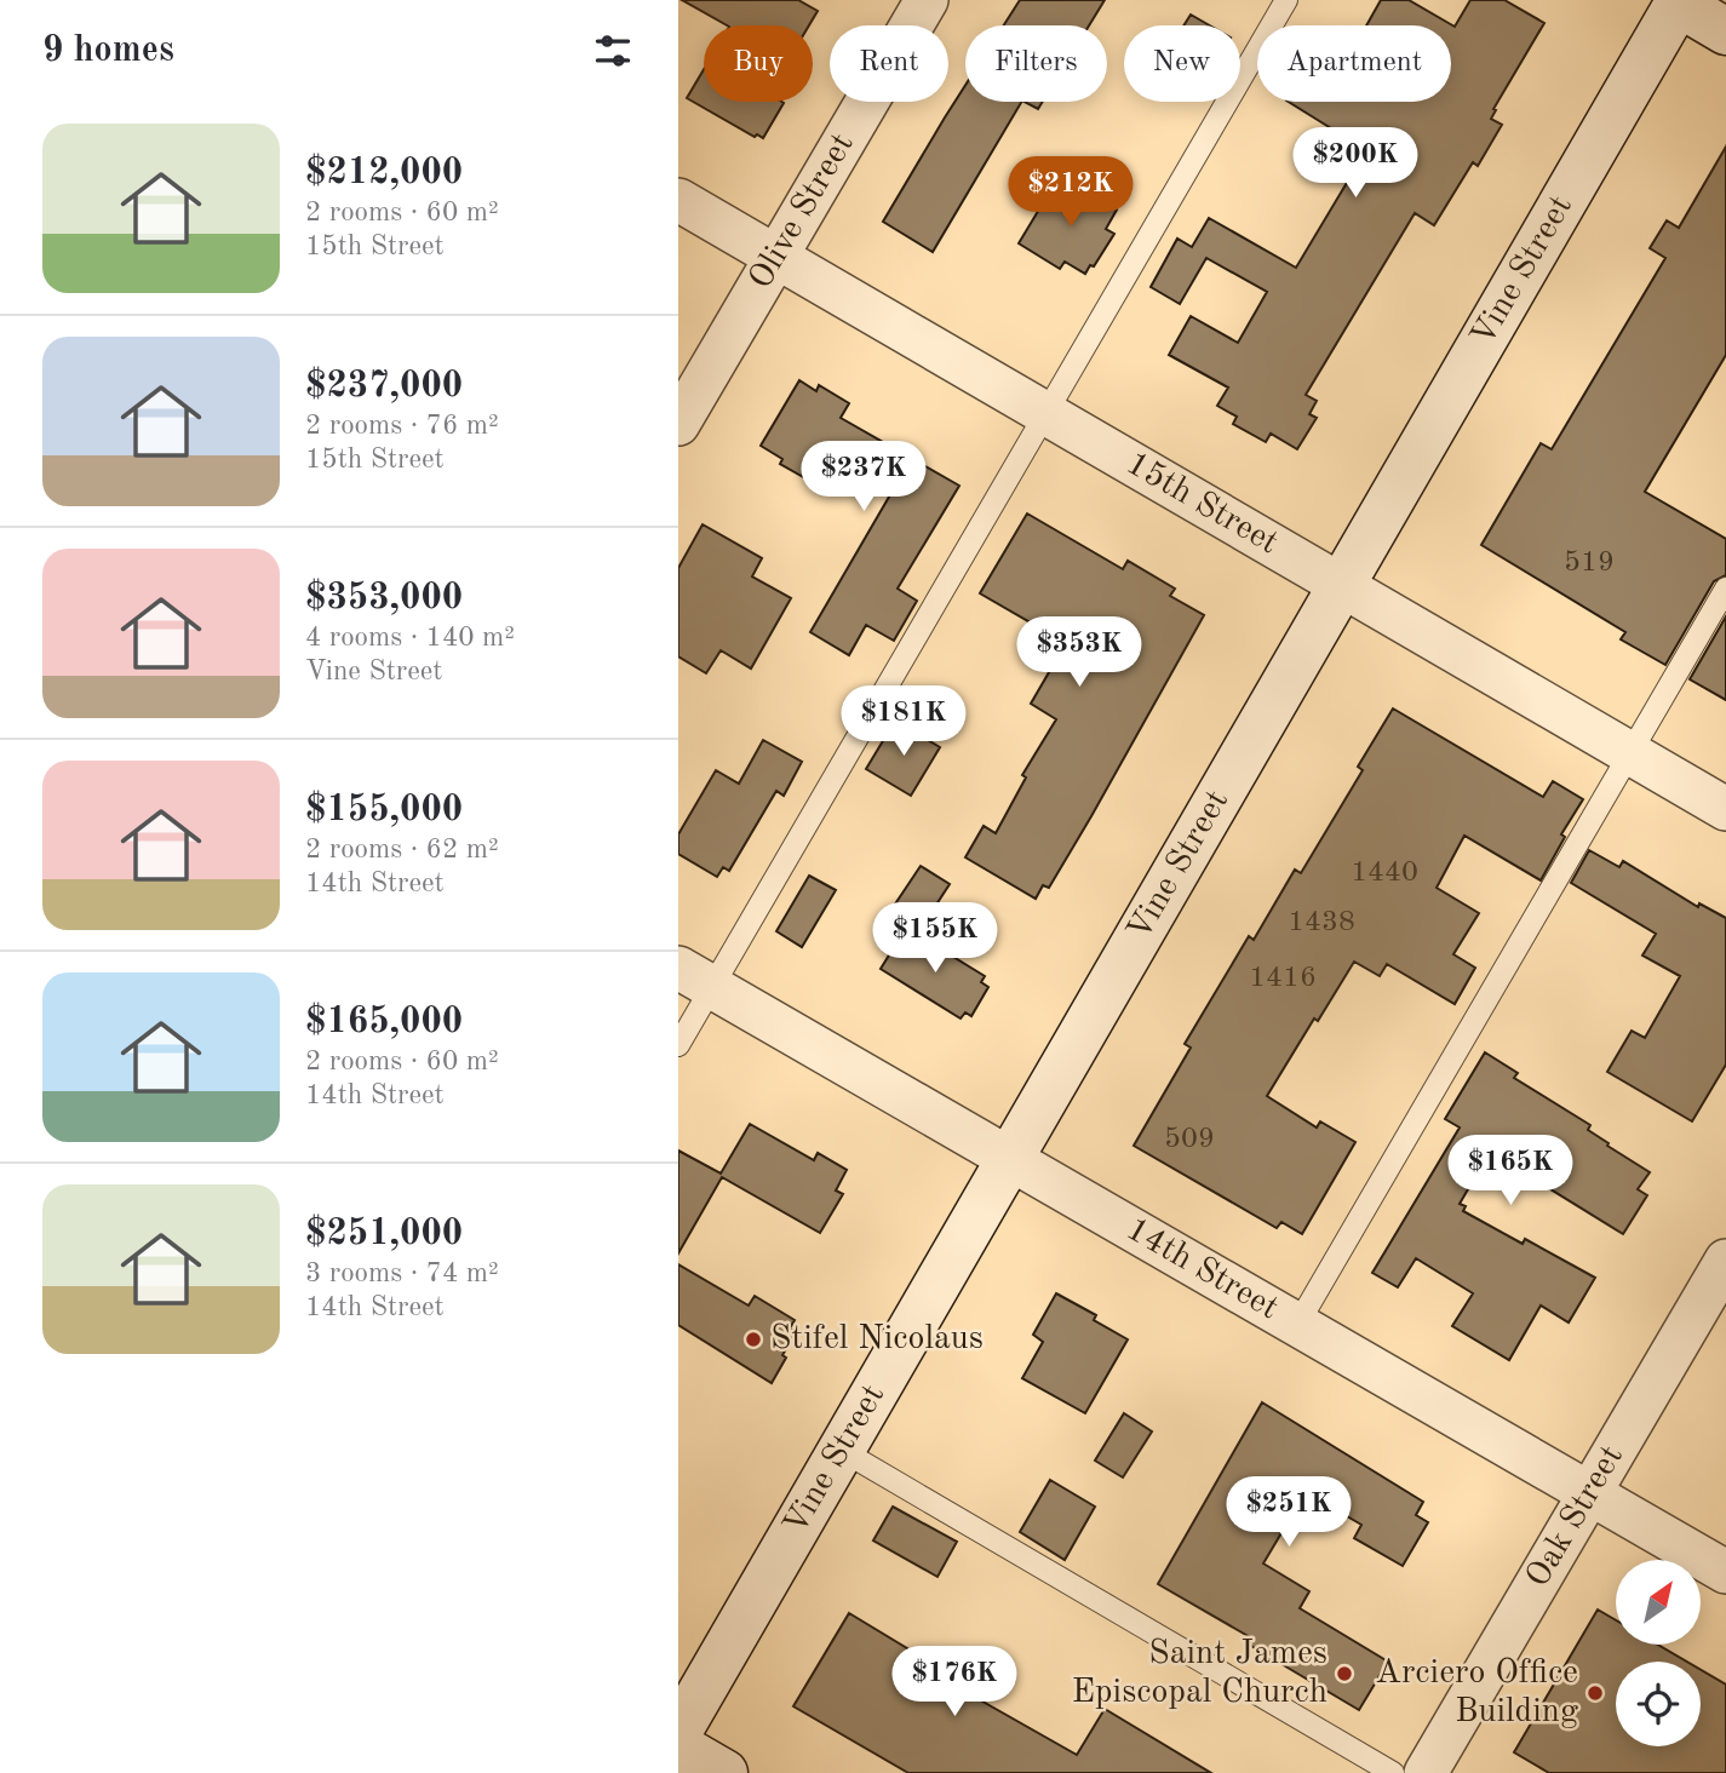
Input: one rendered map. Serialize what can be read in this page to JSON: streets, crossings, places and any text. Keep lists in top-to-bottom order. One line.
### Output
{"streets":{"street":["Olive Street","Vine Street","15th Street","14th Street","Oak Street"]},"crossings":[["Olive Street","15th Street"],["Vine Street","15th Street"],["Vine Street","14th Street"],["14th Street","Oak Street"]],"places":["Stifel Nicolaus","Saint James Episcopal Church","Arciero Office Building"],"house_numbers":["519","1440","1438","1416","509"],"north":"top right","page":{"heading":"9 homes","chip":["Buy","Rent","Filters","New","Apartment"],"list":[{"name":"$212,000","note":"2 rooms · 60 m² · 15th Street"},{"name":"$237,000","note":"2 rooms · 76 m² · 15th Street"},{"name":"$353,000","note":"4 rooms · 140 m² · Vine Street"},{"name":"$155,000","note":"2 rooms · 62 m² · 14th Street"},{"name":"$165,000","note":"2 rooms · 60 m² · 14th Street"},{"name":"$251,000","note":"3 rooms · 74 m² · 14th Street"}],"price":["$200K","$212K","$237K","$353K","$181K","$155K","$165K","$251K","$176K"]}}
